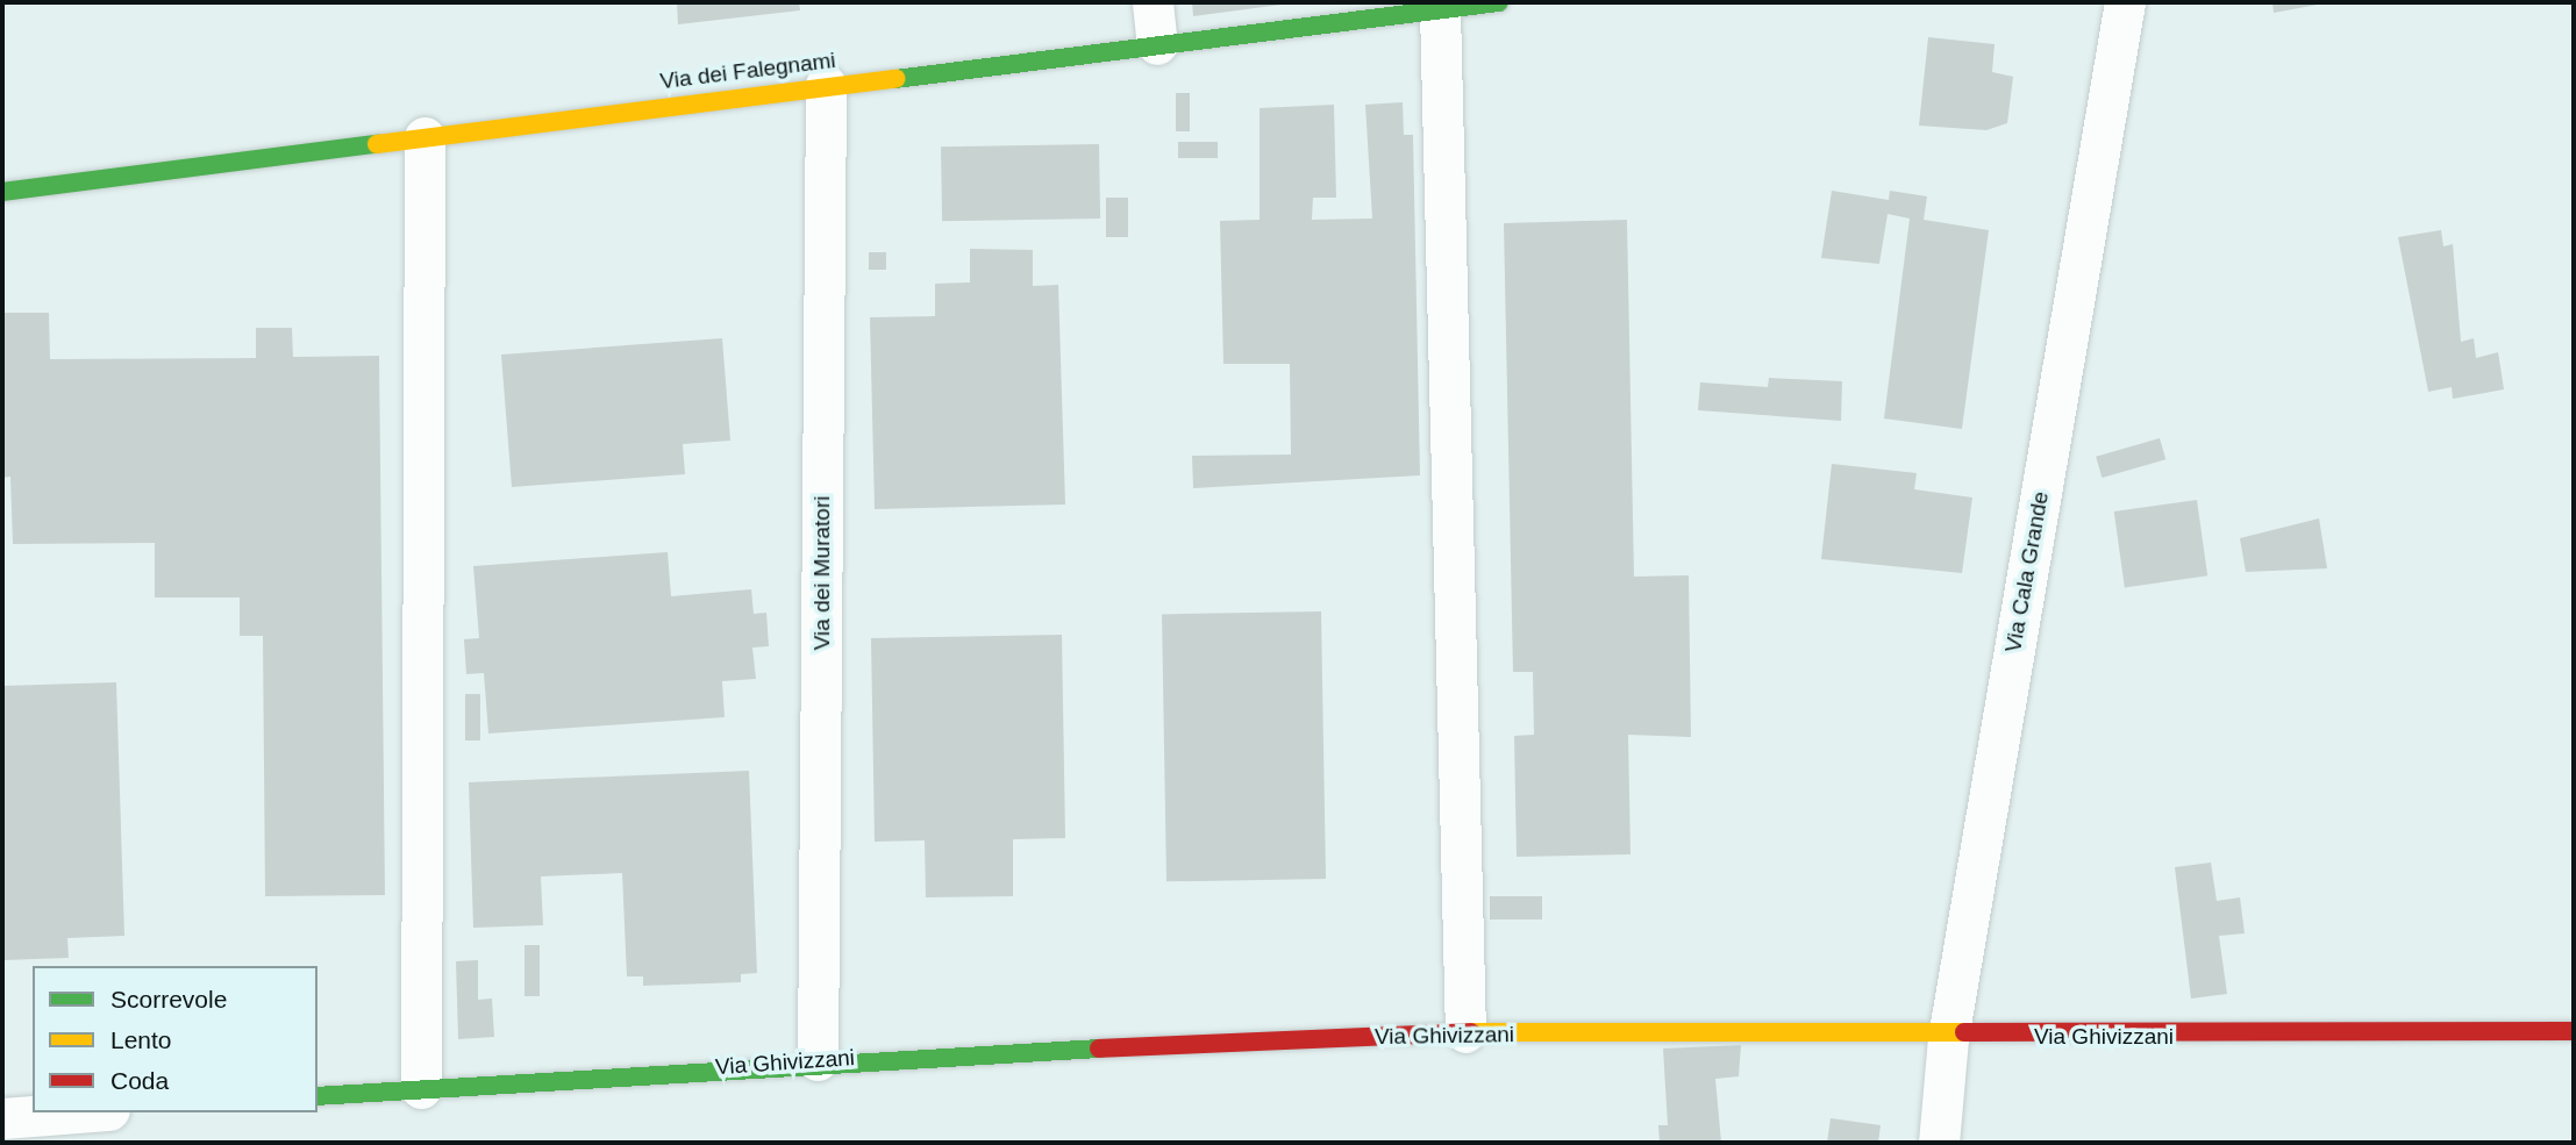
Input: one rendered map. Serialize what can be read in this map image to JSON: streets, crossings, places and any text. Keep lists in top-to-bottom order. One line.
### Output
{"streets":{"street":["Via dei Falegnami","Via Cala Grande","Via dei Muratori","Via Ghivizzani"]},"crossings":[["Via dei Falegnami","Via dei Muratori"],["Via Cala Grande","Via Ghivizzani"],["Via dei Muratori","Via Ghivizzani"]],"legend":["Scorrevole","Lento","Coda"]}
